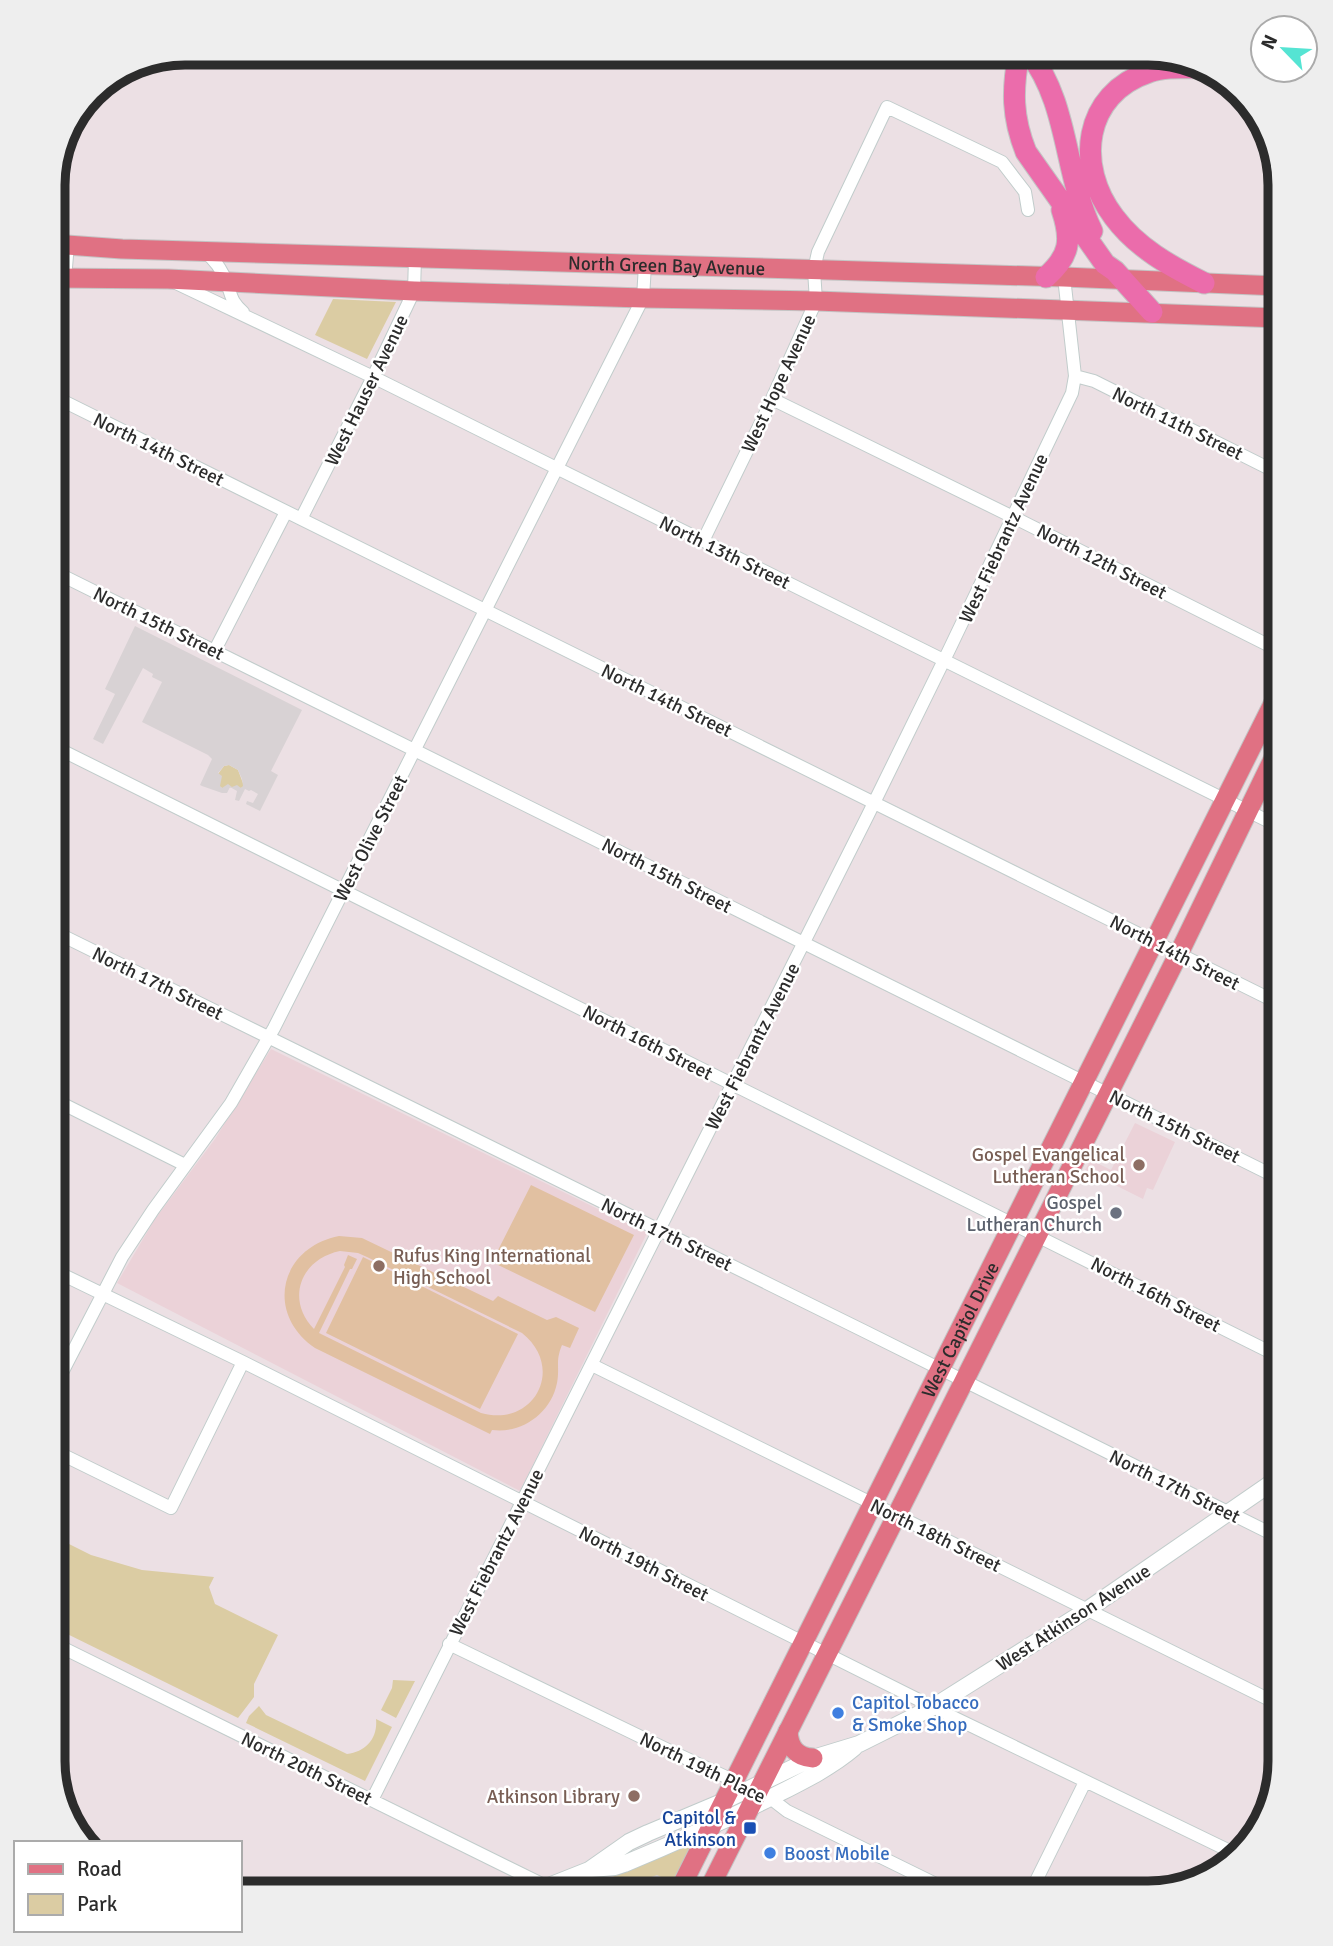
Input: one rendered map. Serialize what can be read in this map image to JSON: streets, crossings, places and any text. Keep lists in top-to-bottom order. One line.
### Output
{"streets":{"main road":["North Green Bay Avenue","West Capitol Drive"],"street":["West Hope Avenue","West Hauser Avenue","North 11th Street","North 14th Street","West Fiebrantz Avenue","North 13th Street","North 12th Street","North 15th Street","West Olive Street","North 17th Street","North 16th Street","North 18th Street","North 19th Street","West Atkinson Avenue","North 19th Place","North 20th Street"]},"crossings":[["North Green Bay Avenue","West Hope Avenue"],["North Green Bay Avenue","West Hauser Avenue"],["North Green Bay Avenue","West Fiebrantz Avenue"],["North Green Bay Avenue","North 13th Street"],["North Green Bay Avenue","West Olive Street"],["West Hope Avenue","North 13th Street"],["West Hope Avenue","North 12th Street"],["West Hauser Avenue","North 14th Street"],["West Hauser Avenue","North 13th Street"],["North 11th Street","West Fiebrantz Avenue"],["North 14th Street","West Fiebrantz Avenue"],["North 14th Street","West Olive Street"],["North 14th Street","West Capitol Drive"],["West Fiebrantz Avenue","North 13th Street"],["West Fiebrantz Avenue","North 12th Street"],["West Fiebrantz Avenue","North 15th Street"],["West Fiebrantz Avenue","North 17th Street"],["West Fiebrantz Avenue","North 16th Street"],["West Fiebrantz Avenue","North 18th Street"],["West Fiebrantz Avenue","North 19th Street"],["West Fiebrantz Avenue","North 19th Place"],["West Fiebrantz Avenue","North 20th Street"],["North 13th Street","West Olive Street"],["North 13th Street","West Capitol Drive"],["North 15th Street","West Olive Street"],["North 15th Street","West Capitol Drive"],["West Olive Street","North 17th Street"],["West Olive Street","North 16th Street"],["West Olive Street","North 19th Street"],["North 17th Street","West Capitol Drive"],["North 17th Street","West Atkinson Avenue"],["North 16th Street","West Capitol Drive"],["West Capitol Drive","North 18th Street"],["West Capitol Drive","North 19th Street"],["West Capitol Drive","West Atkinson Avenue"],["West Capitol Drive","North 19th Place"],["North 18th Street","West Atkinson Avenue"],["North 19th Street","West Atkinson Avenue"],["West Atkinson Avenue","North 19th Place"]],"places":{"other":["Gospel Evangelical Lutheran School","Gospel Lutheran Church","Rufus King International High School","Capitol Tobacco & Smoke Shop","Atkinson Library","Boost Mobile"],"transit":["Capitol & Atkinson"]},"legend":["Road","Park"],"north":"top left"}
